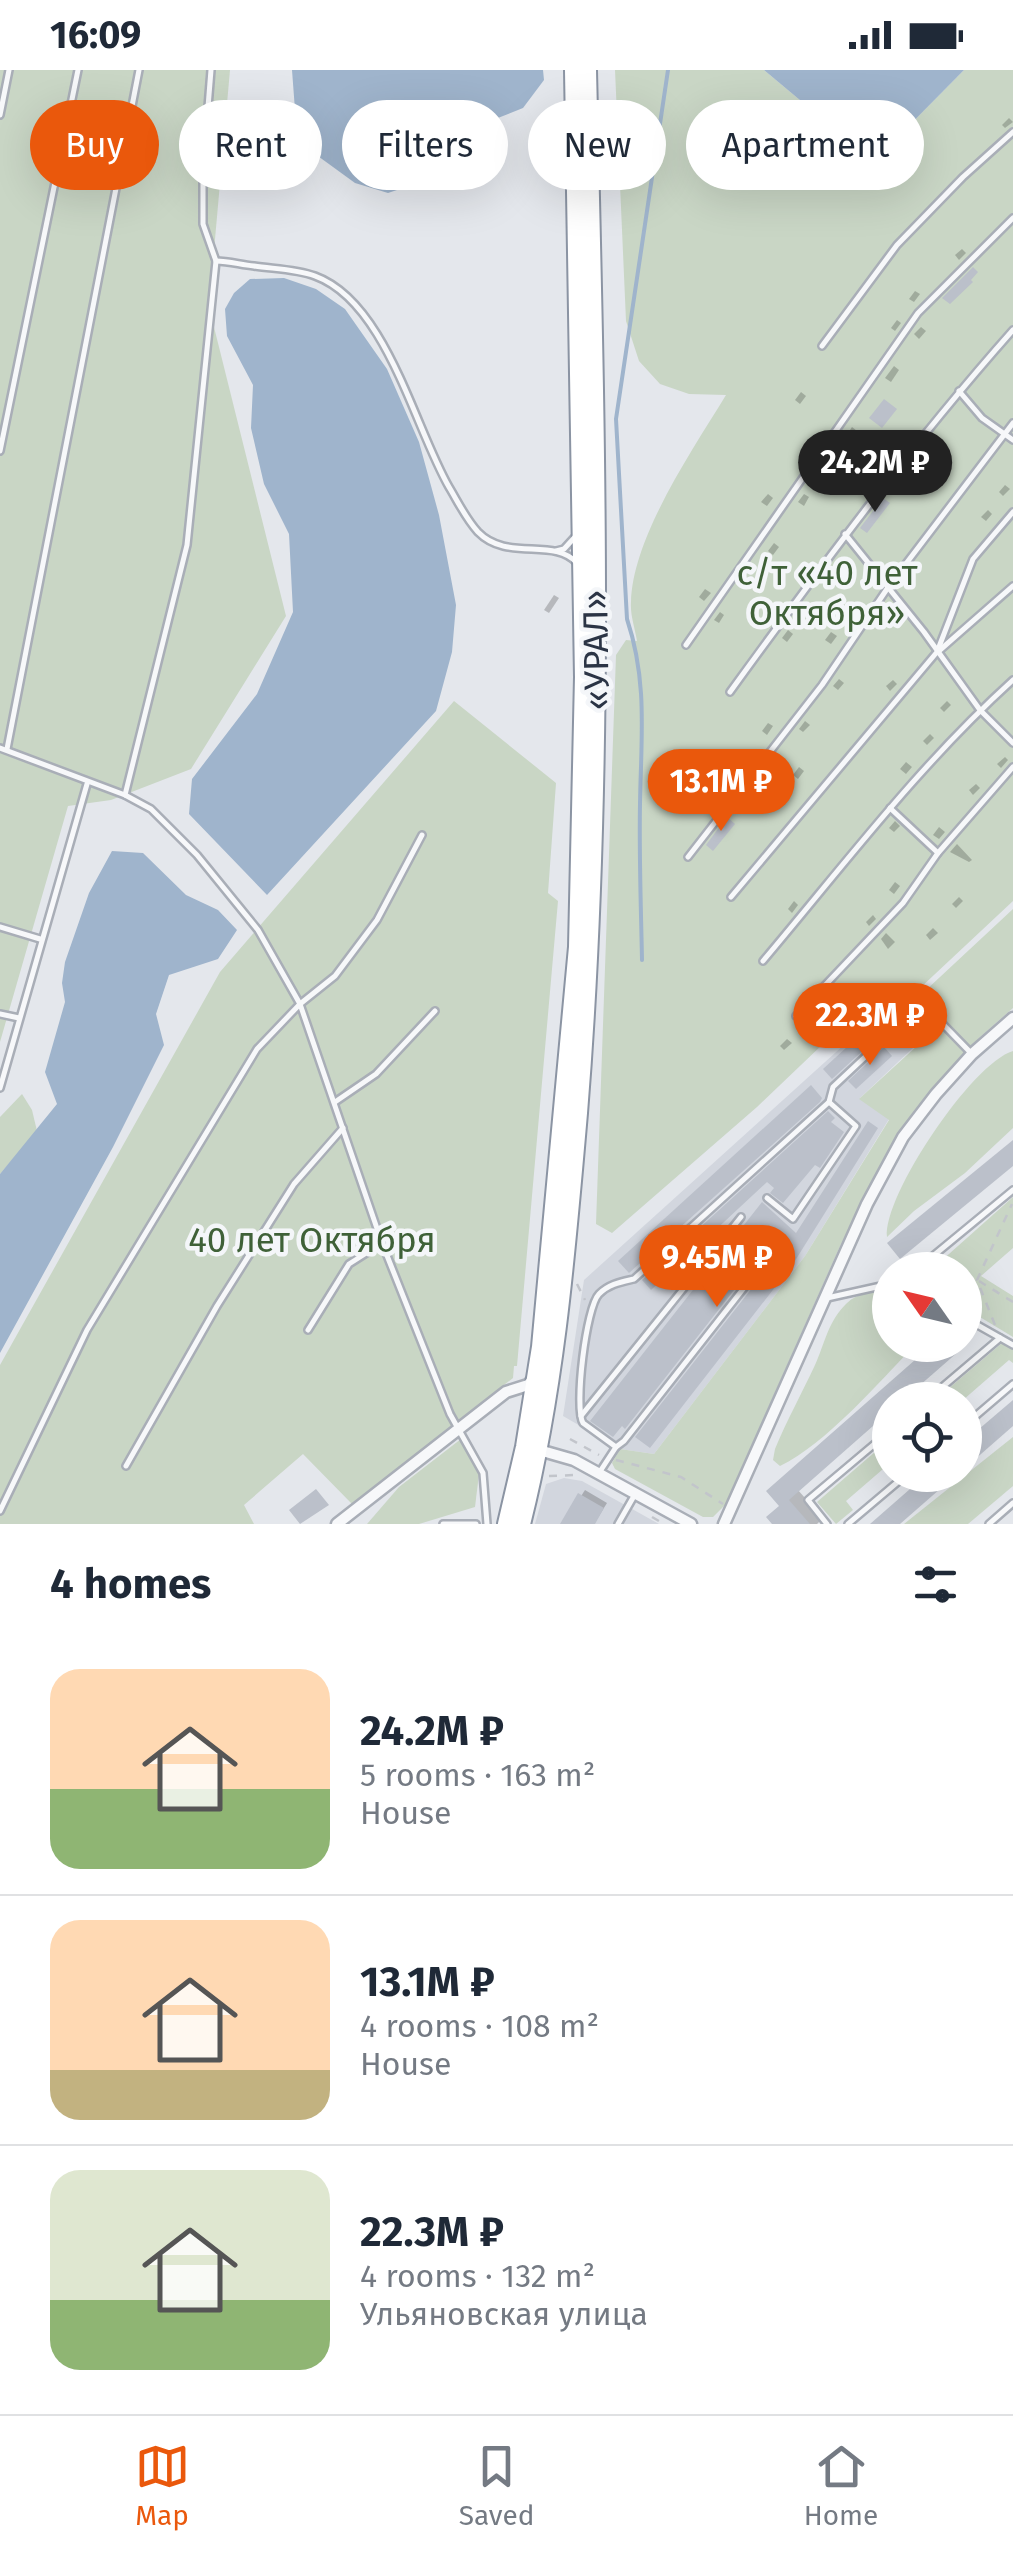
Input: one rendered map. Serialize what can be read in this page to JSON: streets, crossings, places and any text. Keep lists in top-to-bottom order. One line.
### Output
{"streets":{"highway":["«УРАЛ»"]},"parks":["с/т «40 лет Октября»","40 лет Октября"],"north":"top left","page":{"status":"16:09","chip":["Buy","Rent","Filters","New","Apartment"],"price":["24.2M ₽","13.1M ₽","22.3M ₽","9.45M ₽"],"heading":"4 homes","list":[{"name":"24.2M ₽","note":"5 rooms · 163 m² · House"},{"name":"13.1M ₽","note":"4 rooms · 108 m² · House"},{"name":"22.3M ₽","note":"4 rooms · 132 m² · Ульяновская улица"}],"tabs":["Map","Saved","Home"]}}
